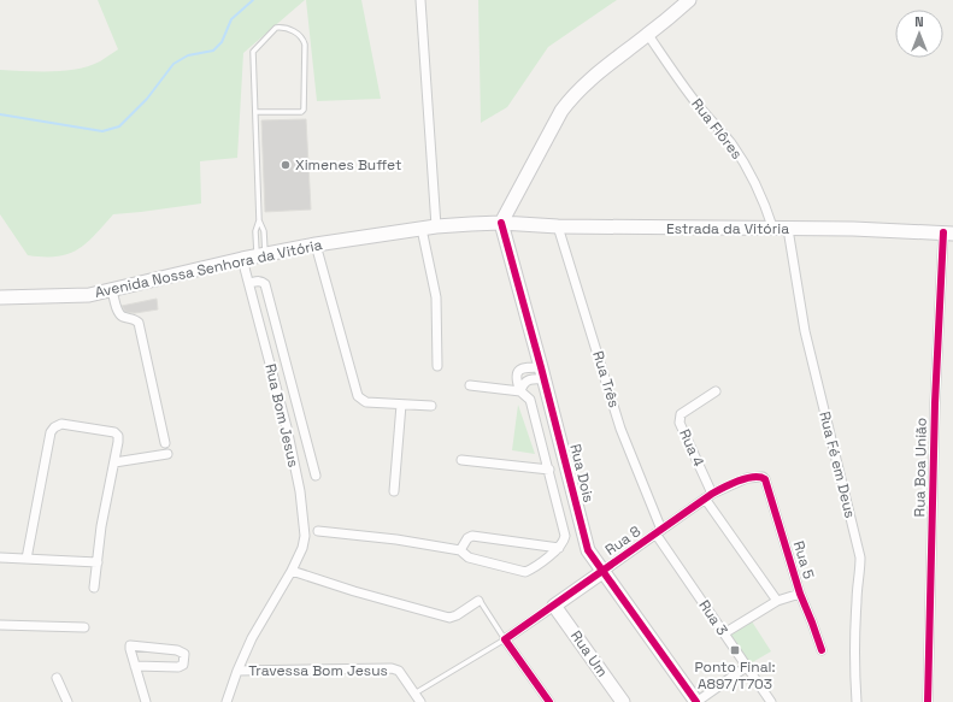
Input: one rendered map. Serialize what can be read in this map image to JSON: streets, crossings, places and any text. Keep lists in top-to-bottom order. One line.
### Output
{"streets":{"main road":["Estrada da Vitória","Avenida Nossa Senhora da Vitória","Rua Dois","Rua 8","Rua Um"],"street":["Rua Flôres","Rua Três","Rua Bom Jesus","Rua 4","Rua Fé em Deus","Rua Boa União","Rua 5","Rua 3","Travessa Bom Jesus"]},"crossings":[["Rua Flôres","Estrada da Vitória"],["Estrada da Vitória","Avenida Nossa Senhora da Vitória"],["Estrada da Vitória","Rua Três"],["Estrada da Vitória","Rua Fé em Deus"],["Estrada da Vitória","Rua Boa União"],["Estrada da Vitória","Rua Dois"],["Avenida Nossa Senhora da Vitória","Rua Bom Jesus"],["Avenida Nossa Senhora da Vitória","Rua Dois"],["Rua Três","Rua 8"],["Rua Três","Rua 3"],["Rua Bom Jesus","Travessa Bom Jesus"],["Rua 4","Rua 8"],["Rua Dois","Rua 8"],["Rua 8","Rua 5"],["Rua 8","Rua 3"],["Rua 8","Rua Um"],["Rua 8","Travessa Bom Jesus"]],"places":{"other":["Ximenes Buffet"],"transit":["Ponto Final: A897/T703"]},"north":"top"}
